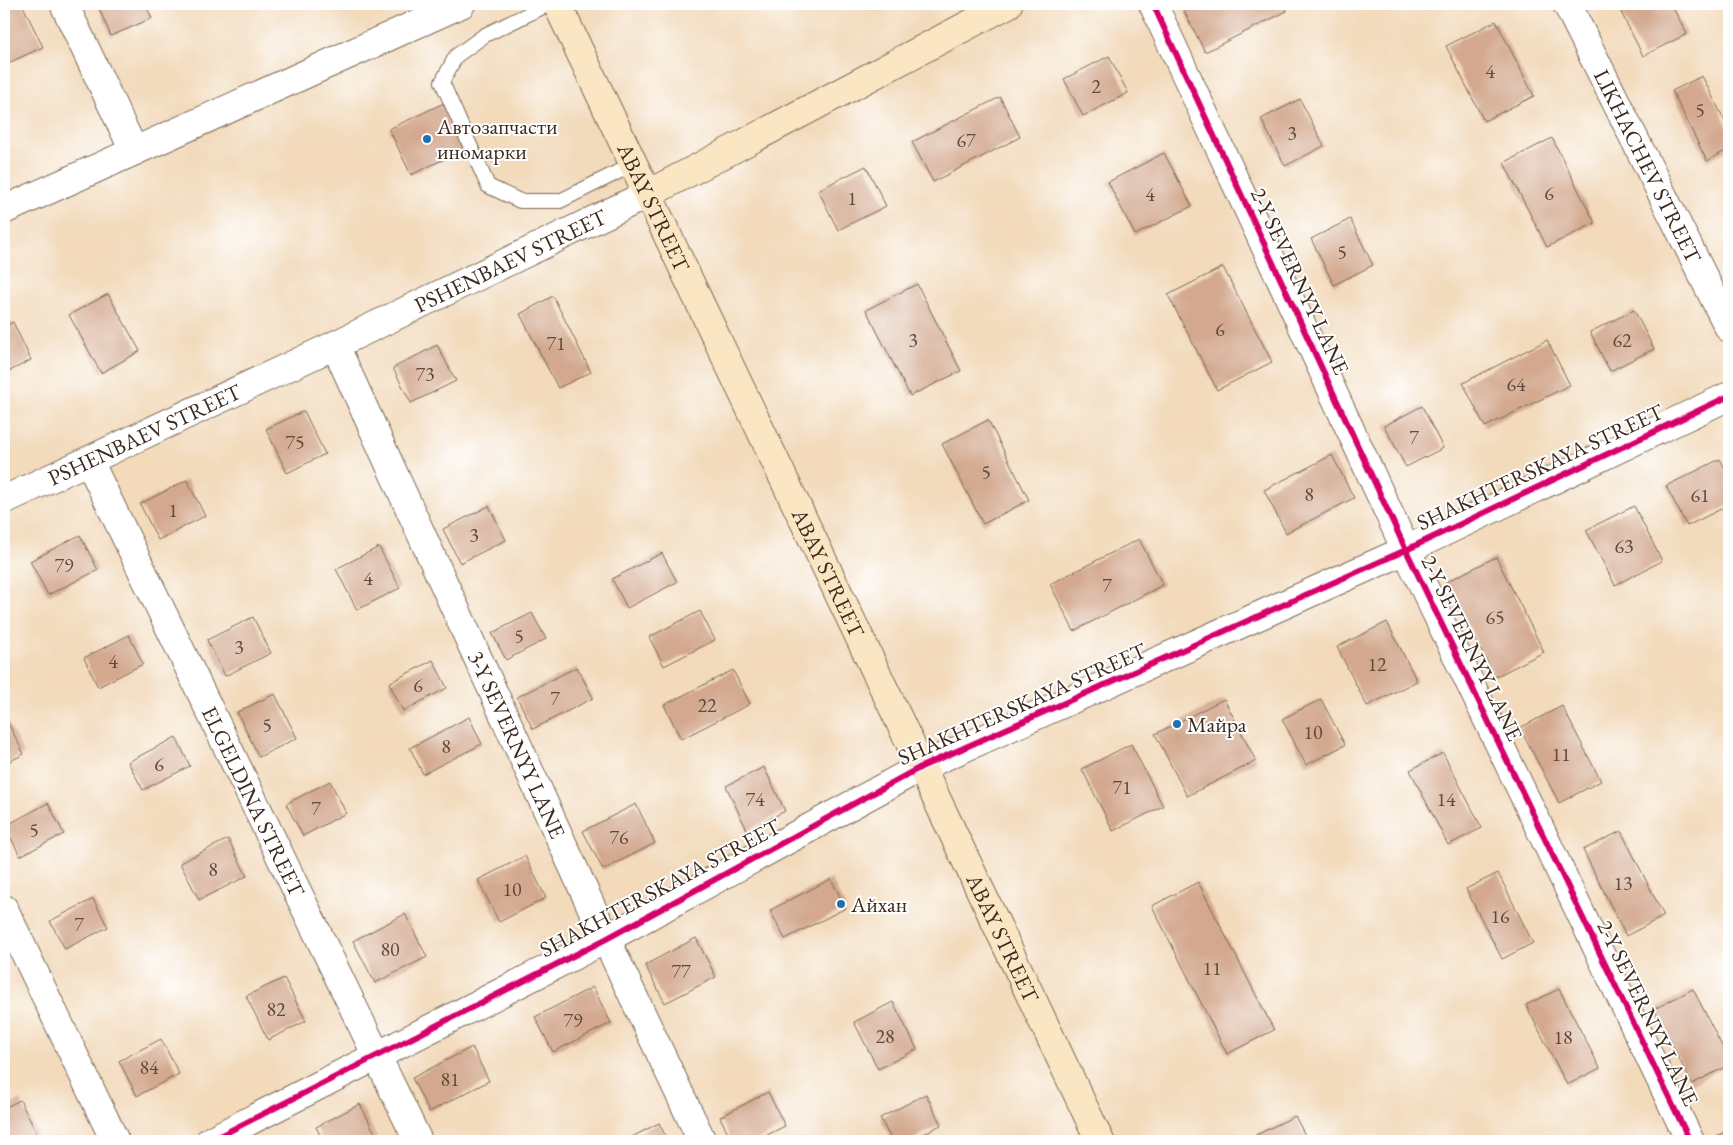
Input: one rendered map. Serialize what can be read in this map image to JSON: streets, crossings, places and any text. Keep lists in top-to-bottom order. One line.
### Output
{"streets":{"main road":["ABAY STREET","PSHENBAEV STREET"],"street":["LIKHACHEV STREET","2-Y SEVERNYY LANE","SHAKHTERSKAYA STREET","3-Y SEVERNYY LANE","ELGELDINA STREET"]},"crossings":[["ABAY STREET","PSHENBAEV STREET"],["ABAY STREET","SHAKHTERSKAYA STREET"],["PSHENBAEV STREET","3-Y SEVERNYY LANE"],["PSHENBAEV STREET","ELGELDINA STREET"],["2-Y SEVERNYY LANE","SHAKHTERSKAYA STREET"],["SHAKHTERSKAYA STREET","3-Y SEVERNYY LANE"],["SHAKHTERSKAYA STREET","ELGELDINA STREET"]],"places":["Автозапчасти иномарки","Майра","Айхан"],"house_numbers":["4","2","5","3","67","6","4","1","5","6","3","62","71","73","64","7","75","5","8","61","1","3","63","79","4","7","65","5","3","4","12","6","7","22","5","10","8","11","6","71","74","14","7","5","76","8","13","10","16","7","80","11","77","82","79","28","18","84","81"]}
